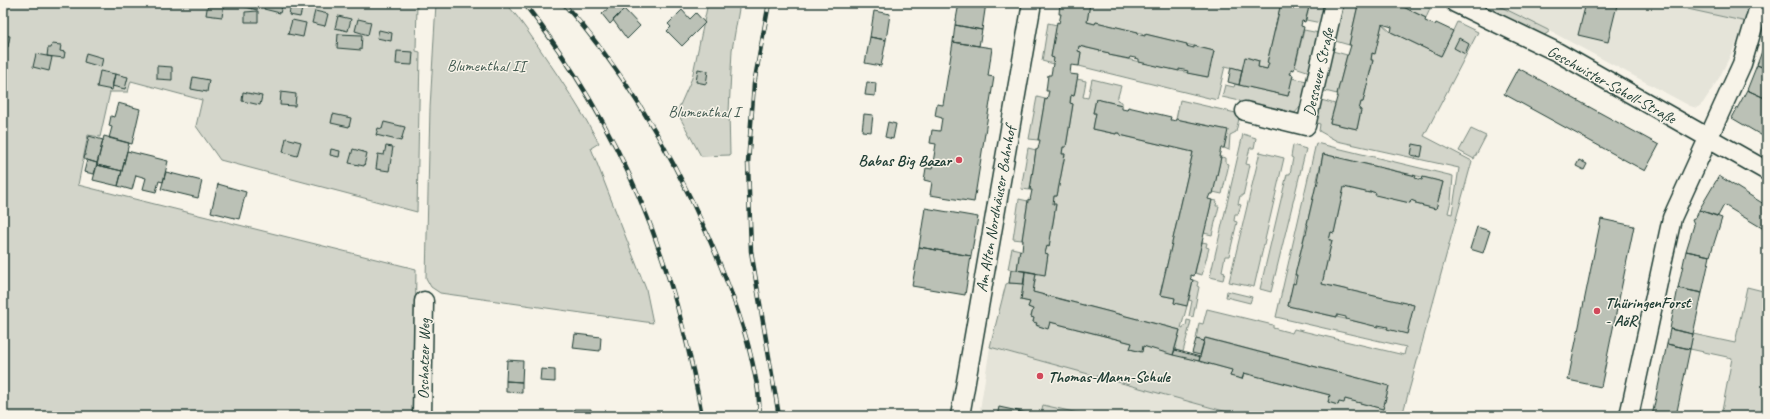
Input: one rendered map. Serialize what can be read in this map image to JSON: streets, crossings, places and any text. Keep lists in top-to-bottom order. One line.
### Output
{"streets":{"street":["Dessauer Straße","Geschwister-Scholl-Straße","Am Alten Nordhäuser Bahnhof","Oschatzer Weg"]},"parks":["Blumenthal II","Blumenthal I"],"places":["Babas Big Bazar","ThüringenForst - AöR","Thomas-Mann-Schule"]}
